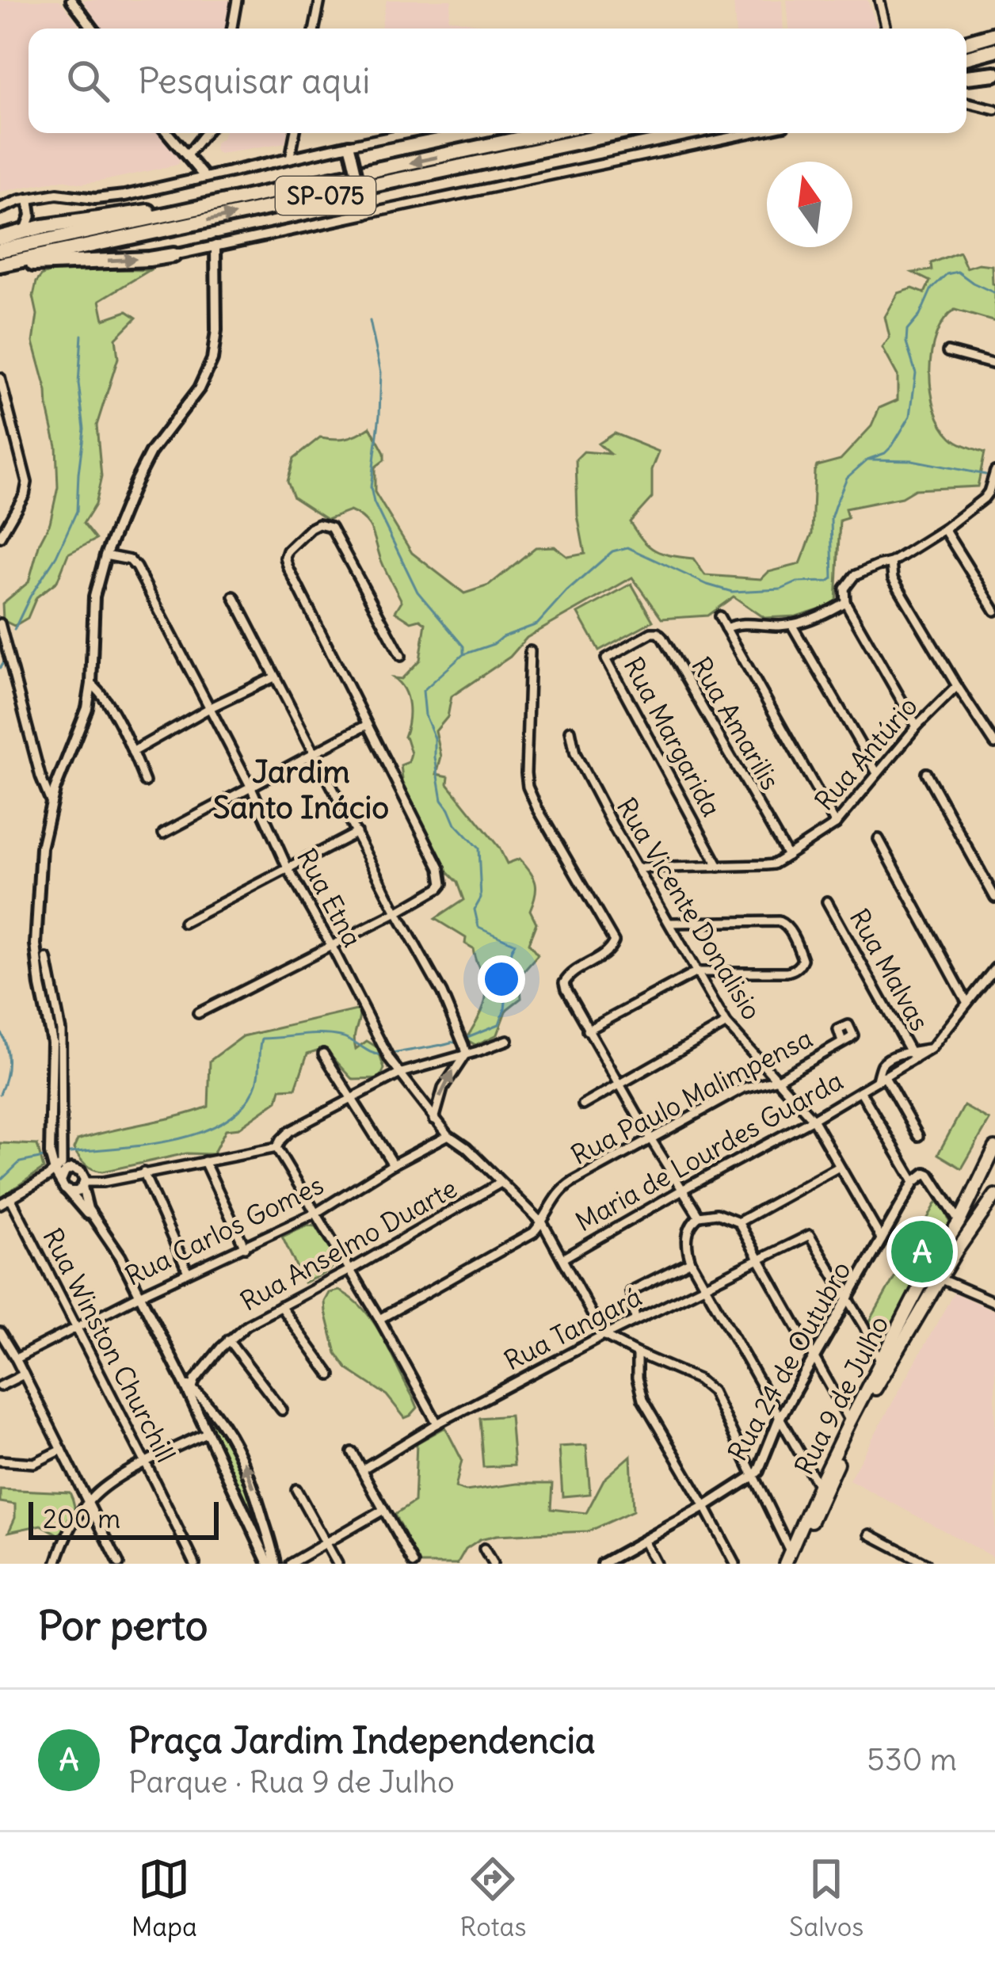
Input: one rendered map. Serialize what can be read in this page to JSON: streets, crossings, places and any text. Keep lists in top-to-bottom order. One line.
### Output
{"streets":{"highway":["SP-075"],"main road":["Rua 9 de Julho"],"street":["Rua Amarilis","Rua Margarida","Rua Antúrio","Rua Etna","Rua Vicente Donalisio","Rua Malvas","Rua Paulo Malimpensa","Maria de Lourdes Guarda","Rua Carlos Gomes","Rua Anselmo Duarte","Rua Tangará","Rua Winston Churchill","Rua 24 de Outubro"]},"crossings":[["Rua Amarilis","Rua Margarida"],["Rua Amarilis","Rua Antúrio"],["Rua Margarida","Rua Antúrio"],["Rua Antúrio","Rua Vicente Donalisio"],["Rua Etna","Rua Paulo Malimpensa"],["Rua Etna","Maria de Lourdes Guarda"],["Rua Etna","Rua Carlos Gomes"],["Rua Etna","Rua Anselmo Duarte"],["Rua Etna","Rua Tangará"],["Rua Vicente Donalisio","Rua Paulo Malimpensa"],["Rua Vicente Donalisio","Maria de Lourdes Guarda"],["Rua Vicente Donalisio","Rua 24 de Outubro"],["Rua Malvas","Maria de Lourdes Guarda"],["Rua Carlos Gomes","Rua Winston Churchill"],["Rua Tangará","Rua 24 de Outubro"]],"districts":["Jardim Santo Inácio"],"scale_bar":"200 m","north":"top","page":{"search":"Pesquisar aqui","pins":"A","scale":"200 m","heading":"Por perto","list":[{"mark":"A","name":"Praça Jardim Independencia","note":"Parque · Rua 9 de Julho","value":"530 m"}],"nav":["Mapa","Rotas","Salvos"]}}
